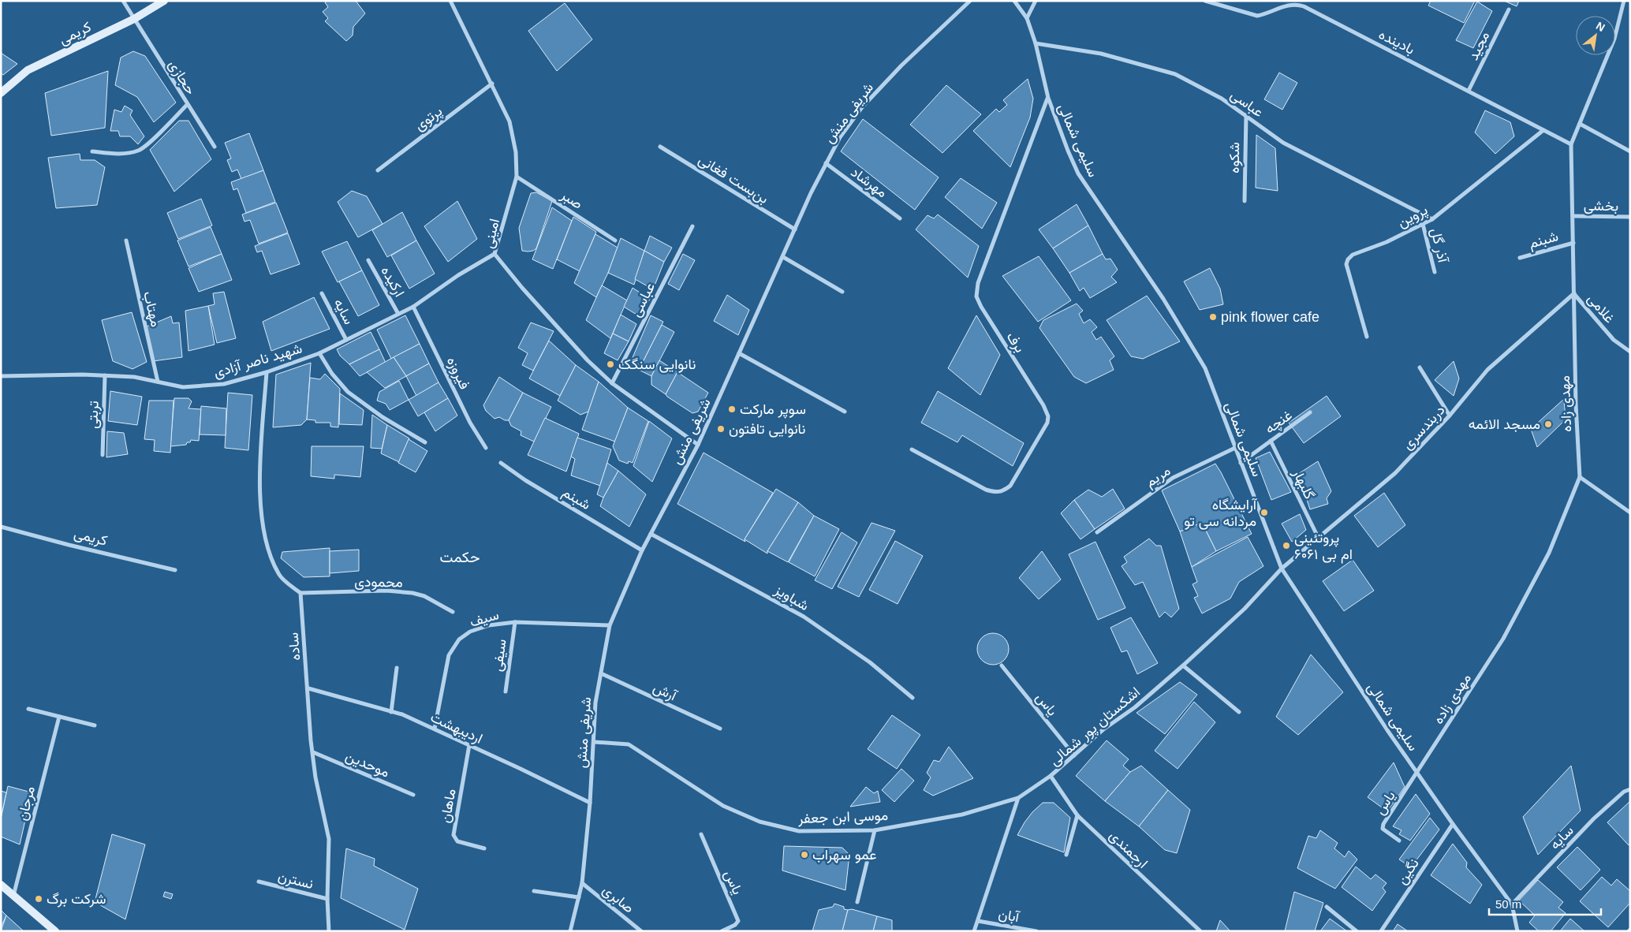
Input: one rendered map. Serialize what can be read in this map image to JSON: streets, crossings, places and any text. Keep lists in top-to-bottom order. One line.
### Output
{"streets":{"main road":["کریمی"],"street":["بادینده","مجید","حجازی","عباسی","شریفی منش","پرتوی","سلیمی شمالی","شکوه","بن‌بست فغانی","مهرشاد","صبر","بخشی","پروین","امینی","شبنم","آذر گل","ارکیده","غلامی","مهتاب","سایه","برف","شهید ناصر آزادی","فیروزه","مهدی زاده","تربتی","غنچه","دربندسری","مریم","گلبهار","محمودی","شباویز","سیف","ساده","سیفی","آرش","یاس","اشکستان پور شمالی","اردیبهشت","موحدین","مرجان","ماهان","موسی ابن جعفر","ارجمندی","نگین","نسترن","صابری","آبان"]},"crossings":[["کریمی","حجازی"],["بادینده","مجید"],["بادینده","پروین"],["بادینده","مهدی زاده"],["عباسی","سلیمی شمالی"],["عباسی","شکوه"],["عباسی","پروین"],["عباسی","امینی"],["شریفی منش","بن‌بست فغانی"],["شریفی منش","مهرشاد"],["شریفی منش","امینی"],["شریفی منش","شبنم"],["شریفی منش","شباویز"],["شریفی منش","سیف"],["شریفی منش","آرش"],["شریفی منش","اردیبهشت"],["شریفی منش","موسی ابن جعفر"],["شریفی منش","صابری"],["پرتوی","امینی"],["سلیمی شمالی","سایه"],["سلیمی شمالی","برف"],["سلیمی شمالی","مهدی زاده"],["سلیمی شمالی","غنچه"],["سلیمی شمالی","دربندسری"],["سلیمی شمالی","مریم"],["سلیمی شمالی","یاس"],["سلیمی شمالی","اشکستان پور شمالی"],["سلیمی شمالی","نگین"],["صبر","امینی"],["بخشی","مهدی زاده"],["پروین","آذر گل"],["امینی","شهید ناصر آزادی"],["شبنم","مهدی زاده"],["ارکیده","شهید ناصر آزادی"],["غلامی","مهدی زاده"],["غلامی","دربندسری"],["مهتاب","شهید ناصر آزادی"],["سایه","شهید ناصر آزادی"],["شهید ناصر آزادی","فیروزه"],["شهید ناصر آزادی","تربتی"],["مهدی زاده","دربندسری"],["مهدی زاده","یاس"],["غنچه","گلبهار"],["دربندسری","گلبهار"],["دربندسری","اشکستان پور شمالی"],["محمودی","ساده"],["سیف","سیفی"],["سیف","اردیبهشت"],["ساده","اردیبهشت"],["ساده","موحدین"],["ساده","نسترن"],["یاس","اشکستان پور شمالی"],["اشکستان پور شمالی","موسی ابن جعفر"],["اشکستان پور شمالی","ارجمندی"],["اردیبهشت","ماهان"]],"districts":["حکمت"],"places":["pink flower cafe","نانوایی سنگک","سوپر مارکت","مسجد الائمه","نانوایی تافتون","آرایشگاه مردانه سی تو","پروتئینی ام بی ۶۰۶۱","عمو سهراب","شرکت برگ"],"scale_bar":"50 m","north":"top right"}
